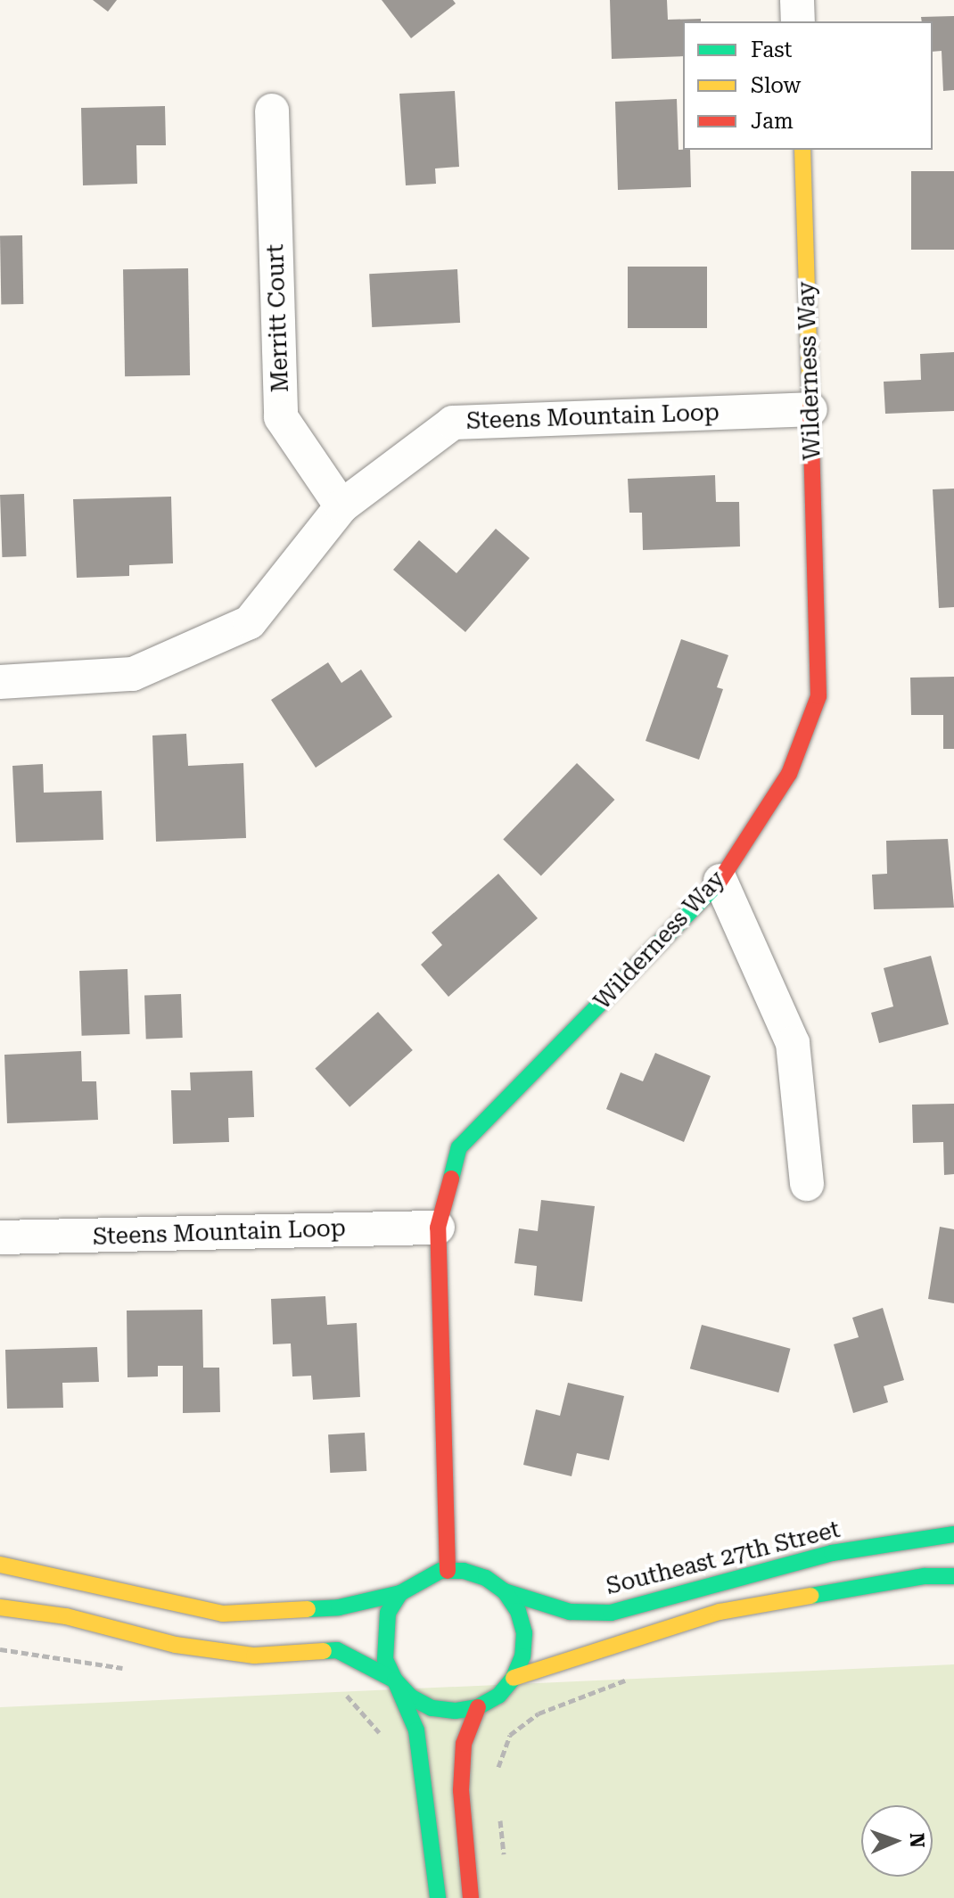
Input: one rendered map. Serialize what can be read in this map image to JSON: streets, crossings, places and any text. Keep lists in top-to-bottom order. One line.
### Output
{"streets":{"main road":["Wilderness Way","Southeast 27th Street"],"street":["Merritt Court","Steens Mountain Loop"]},"crossings":[["Merritt Court","Steens Mountain Loop"],["Wilderness Way","Steens Mountain Loop"],["Wilderness Way","Southeast 27th Street"]],"legend":["Fast","Slow","Jam"],"north":"right"}
